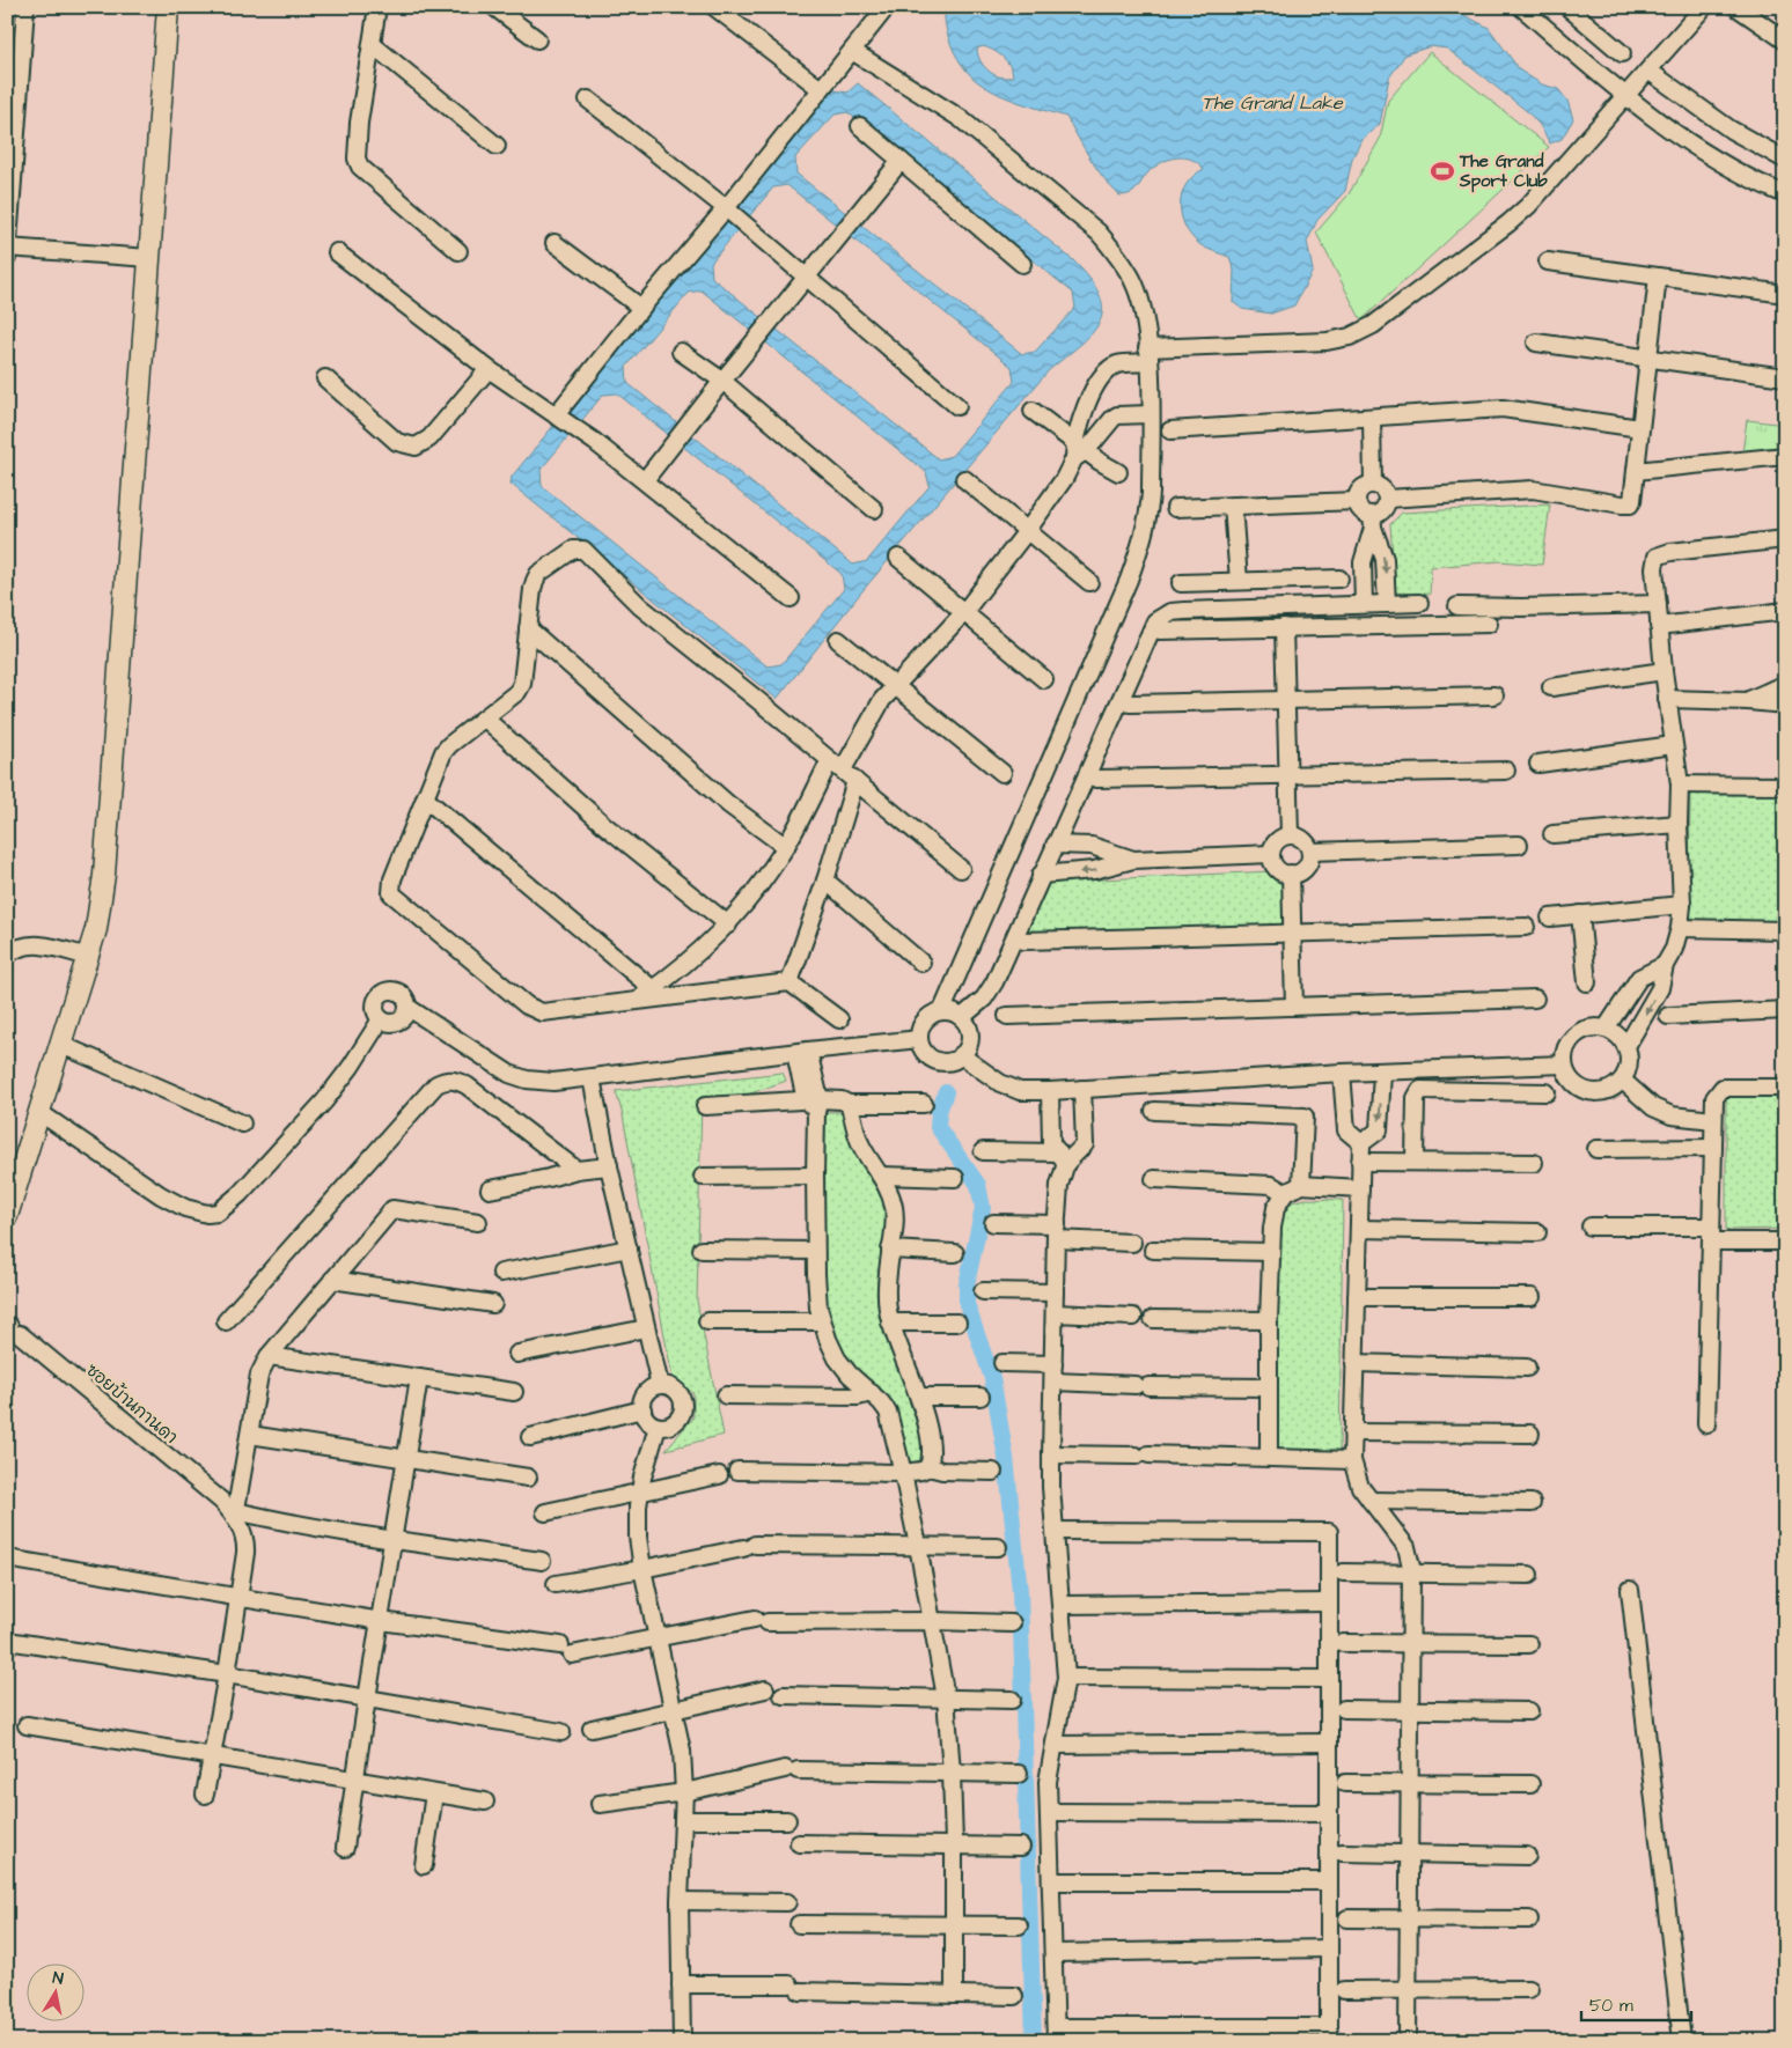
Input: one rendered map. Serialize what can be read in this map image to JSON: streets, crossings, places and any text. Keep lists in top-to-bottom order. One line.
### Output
{"streets":{"street":["ซอยบ้านกานดา"]},"water":["The Grand Lake"],"places":{"sports":["The Grand Sport Club"]},"scale_bar":"50 m","north":"top"}
